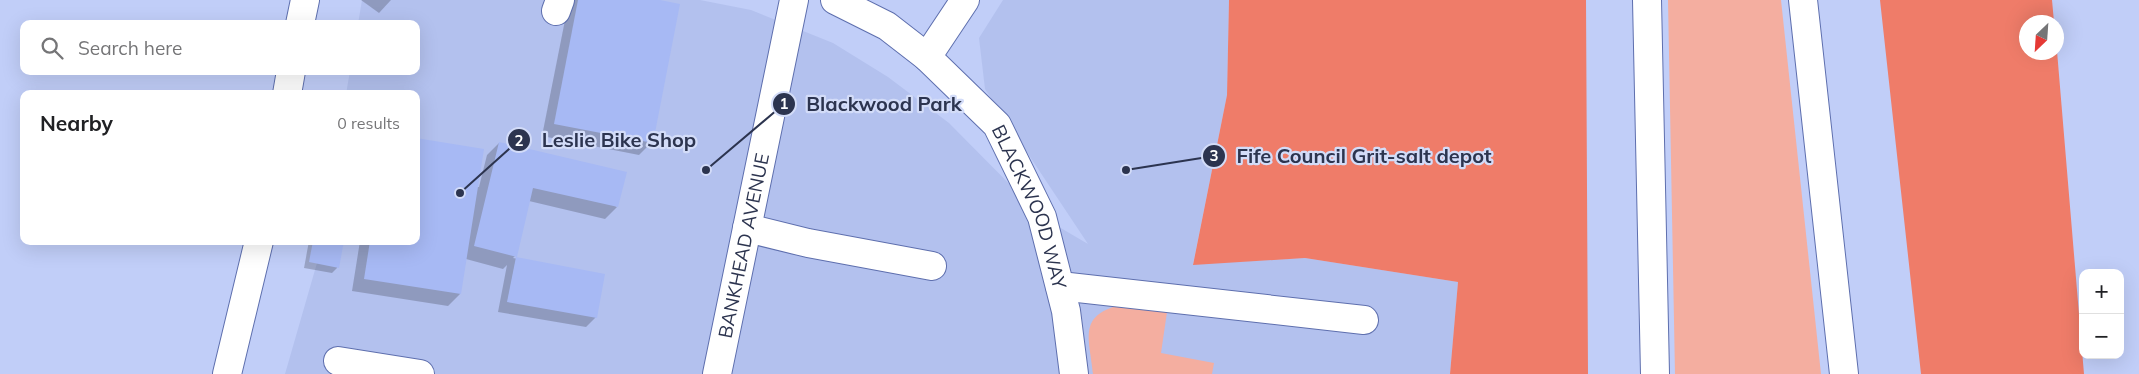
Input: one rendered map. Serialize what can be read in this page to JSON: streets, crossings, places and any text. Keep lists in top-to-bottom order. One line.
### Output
{"streets":{"main road":["BLACKWOOD WAY","BANKHEAD AVENUE"]},"places":["Blackwood Park","Fife Council Grit-salt depot","Leslie Bike Shop"],"north":"bottom left","page":{"search":"Search here","heading":["Nearby","0 results"],"map_buttons":["+","−"]}}
